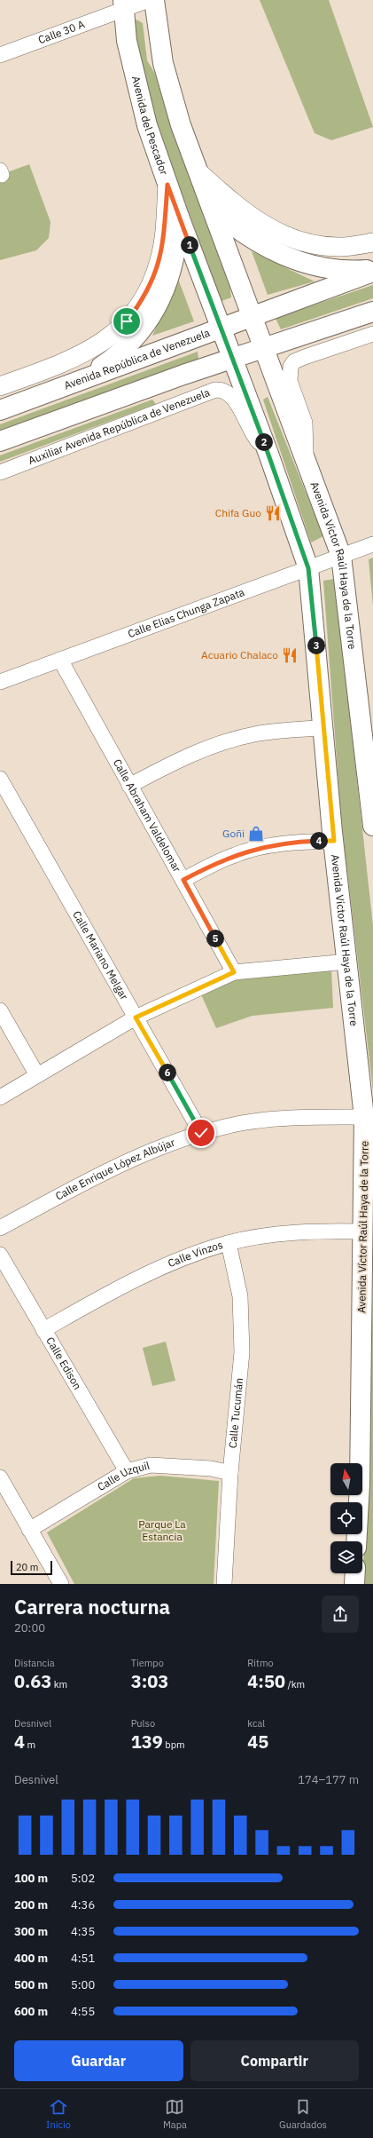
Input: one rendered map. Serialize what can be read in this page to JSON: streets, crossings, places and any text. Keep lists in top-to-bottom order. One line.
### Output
{"streets":{"main road":["Avenida del Pescador","Avenida República de Venezuela","Avenida Víctor Raúl Haya de la Torre"],"street":["Calle 30 A","Auxiliar Avenida República de Venezuela","Calle Elias Chunga Zapata","Calle Abraham Valdelomar","Calle Mariano Melgar","Calle Enrique López Albújar","Calle Vinzos","Calle Edison","Calle Tucumán","Calle Uzquil"]},"crossings":[["Calle 30 A","Avenida del Pescador"],["Avenida del Pescador","Avenida República de Venezuela"],["Avenida del Pescador","Avenida Víctor Raúl Haya de la Torre"],["Avenida República de Venezuela","Avenida Víctor Raúl Haya de la Torre"],["Auxiliar Avenida República de Venezuela","Avenida Víctor Raúl Haya de la Torre"],["Avenida Víctor Raúl Haya de la Torre","Calle Elias Chunga Zapata"],["Avenida Víctor Raúl Haya de la Torre","Calle Enrique López Albújar"],["Avenida Víctor Raúl Haya de la Torre","Calle Vinzos"],["Calle Elias Chunga Zapata","Calle Abraham Valdelomar"],["Calle Mariano Melgar","Calle Enrique López Albújar"],["Calle Vinzos","Calle Edison"],["Calle Vinzos","Calle Tucumán"],["Calle Edison","Calle Uzquil"],["Calle Tucumán","Calle Uzquil"]],"parks":["Parque La Estancia"],"places":{"restaurant":["Chifa Guo","Acuario Chalaco"],"shop":["Goñi"]},"scale_bar":"20 m","north":"top","page":{"pins":["1","2","3","4","5","6"],"scale":"20 m","heading":["Carrera nocturna","20:00"],"stats":[["Distancia","0.63 km"],["Tiempo","3:03"],["Ritmo","4:50 /km"],["Desnivel","4 m"],["Pulso","139 bpm"],["kcal","45"]],"chart":["Desnivel","174–177 m"],"list":[{"name":"100 m","note":"5:02"},{"name":"200 m","note":"4:36"},{"name":"300 m","note":"4:35"},{"name":"400 m","note":"4:51"},{"name":"500 m","note":"5:00"},{"name":"600 m","note":"4:55"}],"buttons":["Guardar","Compartir"],"tabs":["Inicio","Mapa","Guardados"]}}
